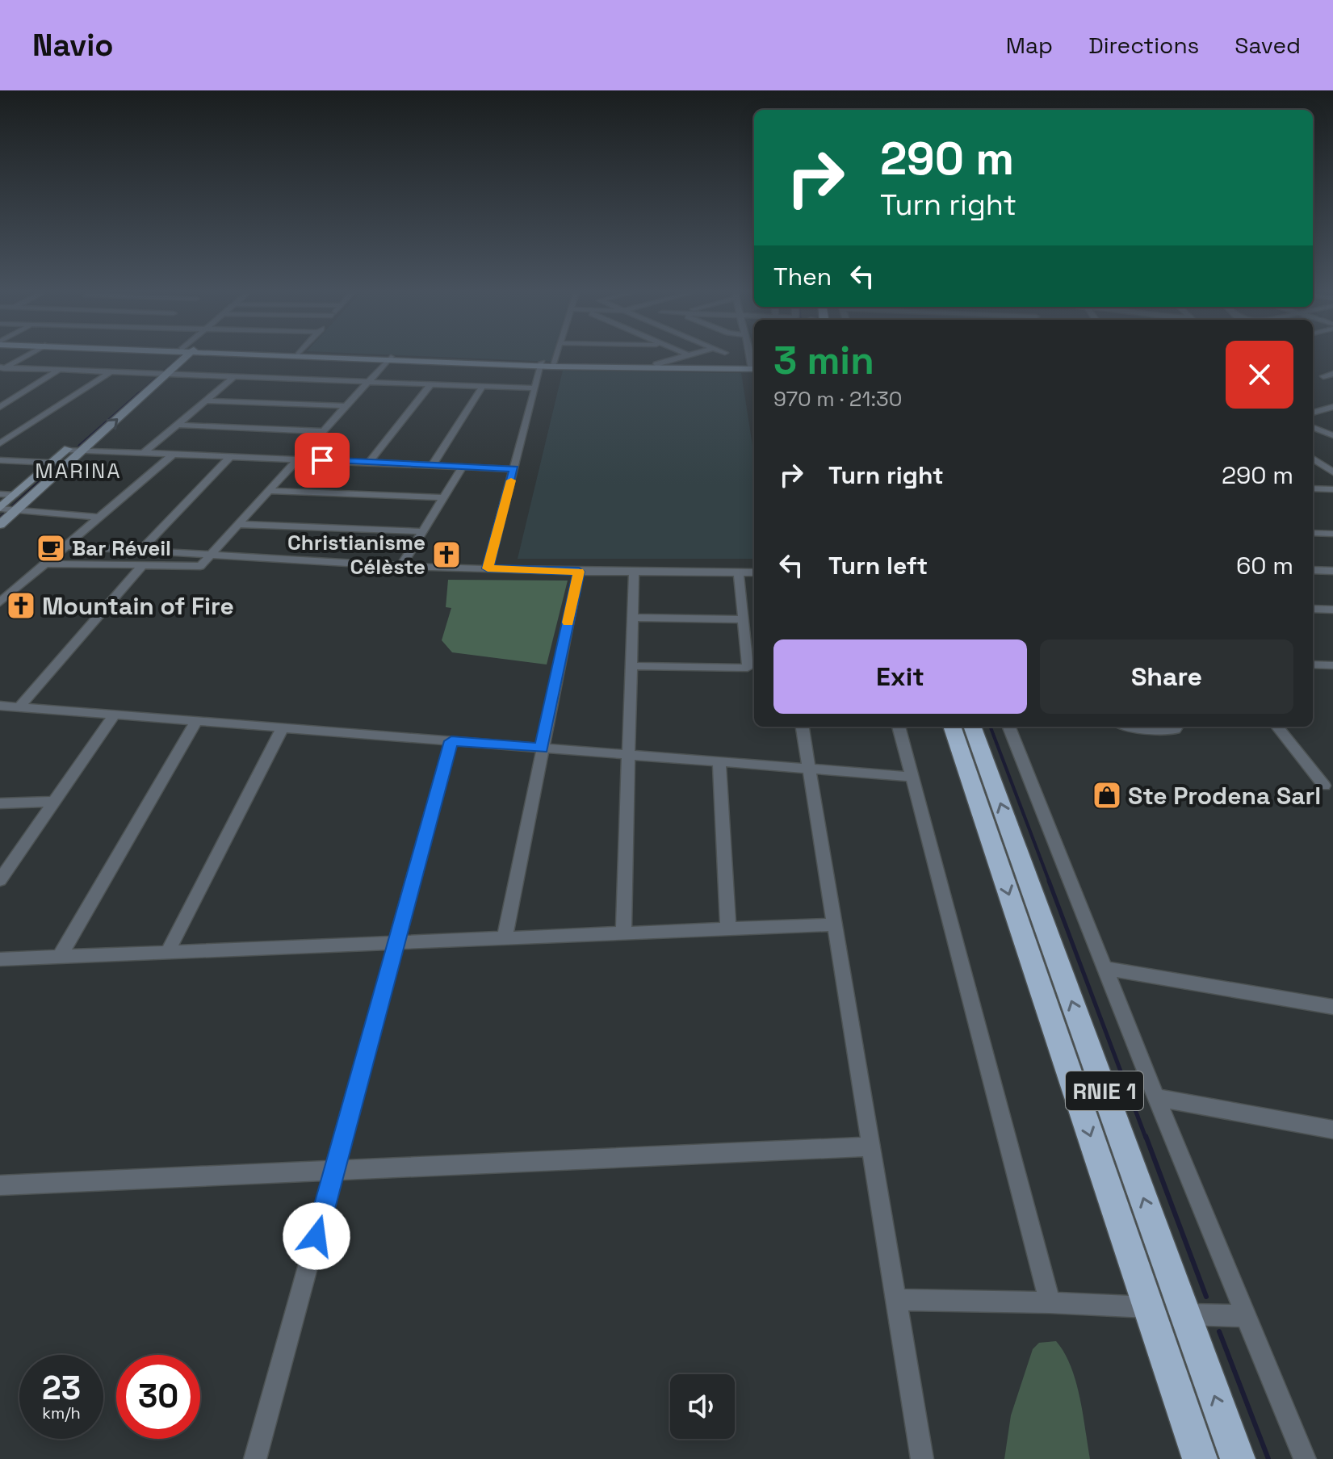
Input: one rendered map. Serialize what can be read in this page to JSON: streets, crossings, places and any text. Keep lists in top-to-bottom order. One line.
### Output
{"streets":{"highway":["RNIE 1"]},"districts":["MARINA"],"places":{"cafe":["Bar Réveil"],"church":["Christianisme Célèste","Mountain of Fire"],"shop":["Ste Prodena Sarl"]},"page":{"header":"Navio","nav":["Map","Directions","Saved"],"turn":["290 m","Turn right"],"then":"Then","heading":["3 min","970 m · 21:30"],"list":[{"name":"Turn right","value":"290 m"},{"name":"Turn left","value":"60 m"}],"buttons":["Exit","Share"],"speed":"23 km/h","limit":"30"}}
